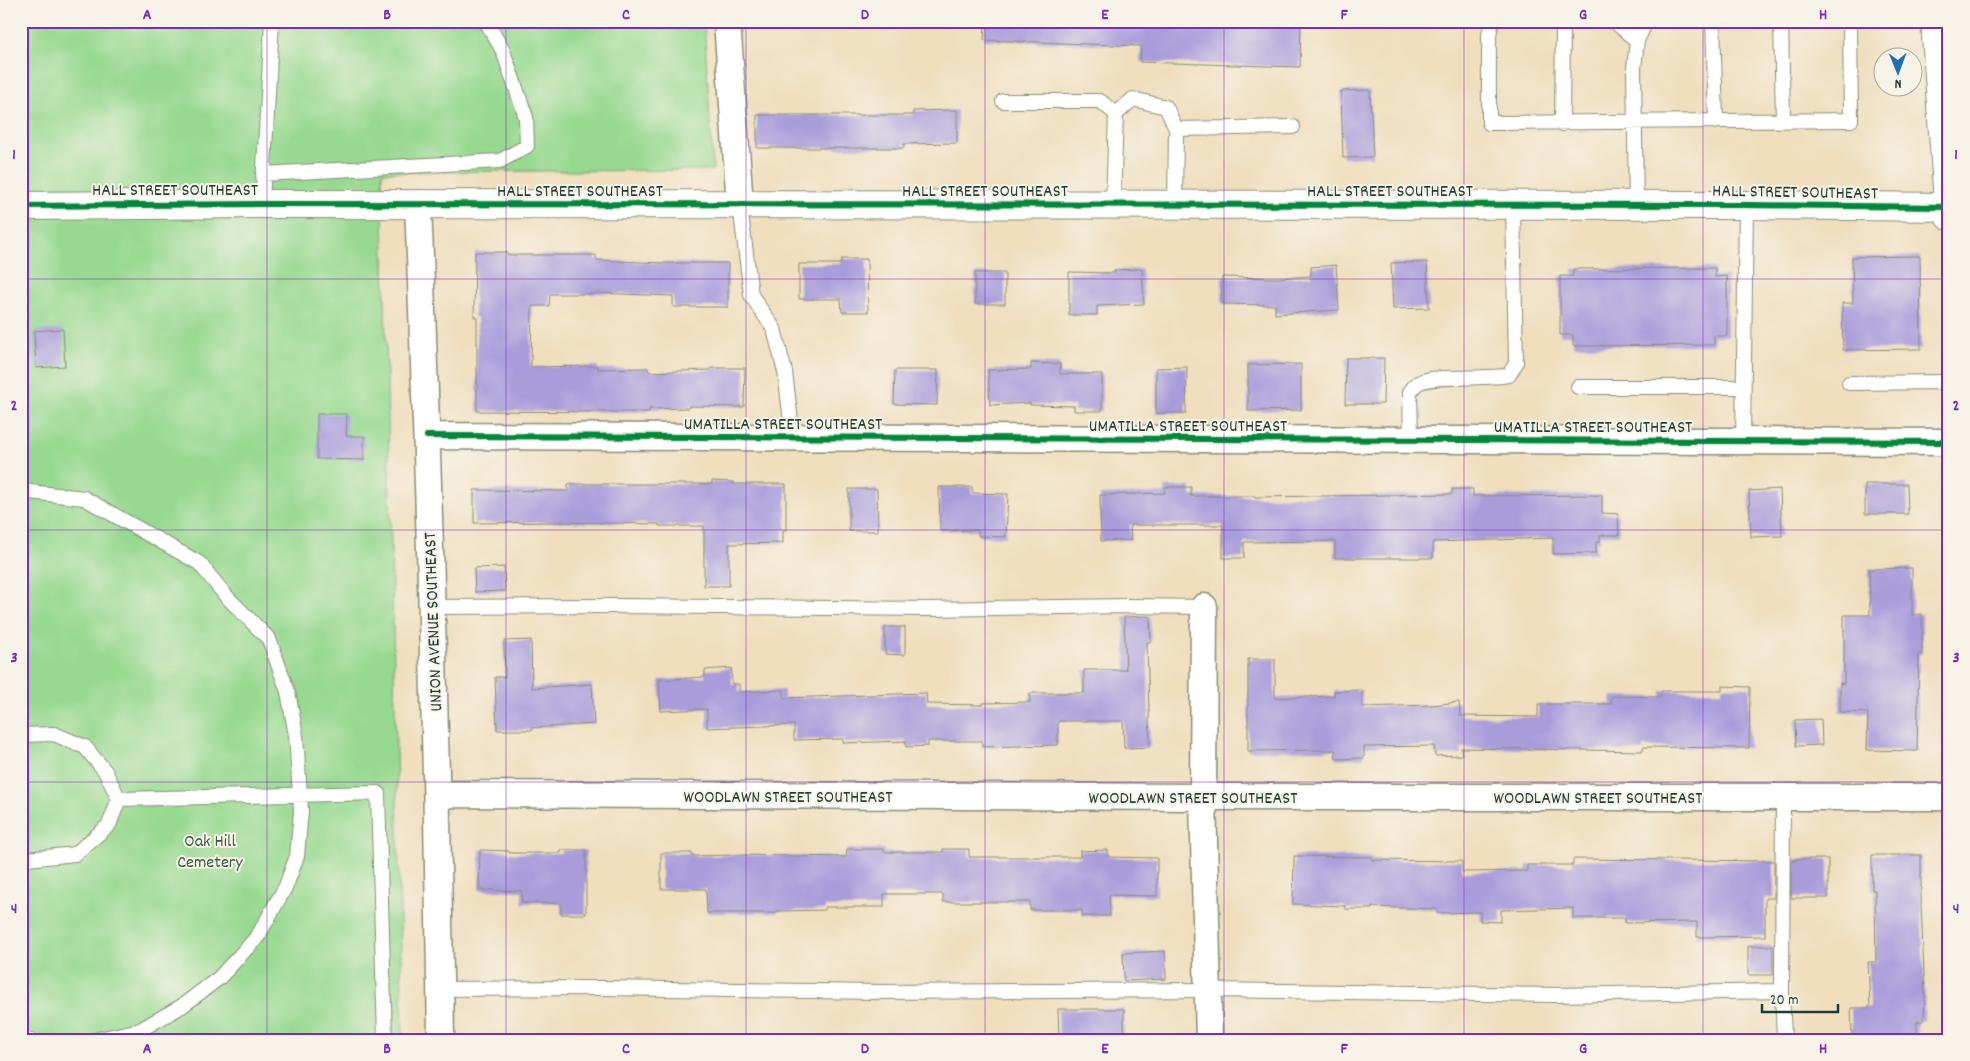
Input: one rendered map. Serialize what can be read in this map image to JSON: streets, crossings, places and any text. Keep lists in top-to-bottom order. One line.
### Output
{"streets":{"main road":["HALL STREET SOUTHEAST"],"street":["UMATILLA STREET SOUTHEAST","UNION AVENUE SOUTHEAST","WOODLAWN STREET SOUTHEAST"]},"crossings":[["HALL STREET SOUTHEAST","UNION AVENUE SOUTHEAST"],["UMATILLA STREET SOUTHEAST","UNION AVENUE SOUTHEAST"],["UNION AVENUE SOUTHEAST","WOODLAWN STREET SOUTHEAST"]],"parks":["Oak Hill Cemetery"],"scale_bar":"20 m","north":"bottom","grid":{"columns":["A","B","C","D","E","F","G","H"],"rows":["1","2","3","4"]}}
